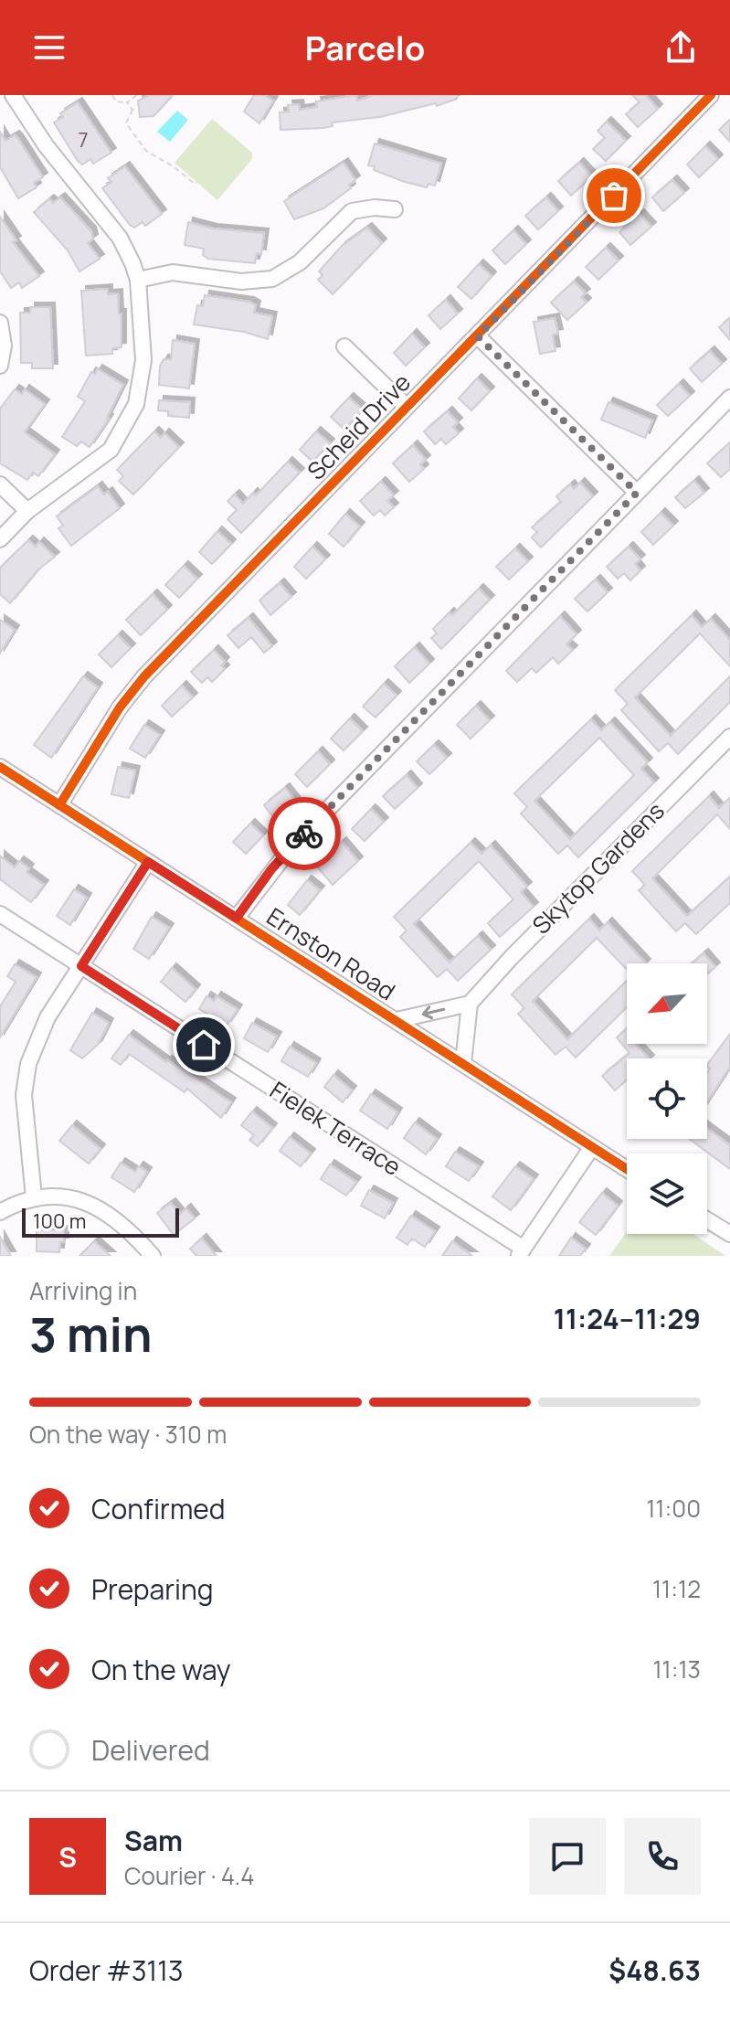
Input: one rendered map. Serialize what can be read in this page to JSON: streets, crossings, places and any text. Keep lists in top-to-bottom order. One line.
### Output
{"streets":{"street":["Scheid Drive","Skytop Gardens","Ernston Road","Fielek Terrace"]},"crossings":[["Scheid Drive","Ernston Road"]],"house_numbers":["7"],"scale_bar":"100 m","north":"bottom left","page":{"header":"Parcelo","scale":"100 m","heading":["3 min","Arriving in","11:24–11:29"],"panel":["Sam","Courier · 4.4","Order #3113","$48.63"],"bar":"On the way · 310 m","list":[["Confirmed","11:00"],["Preparing","11:12"],["On the way","11:13"],"Delivered"],"round":"S"}}
